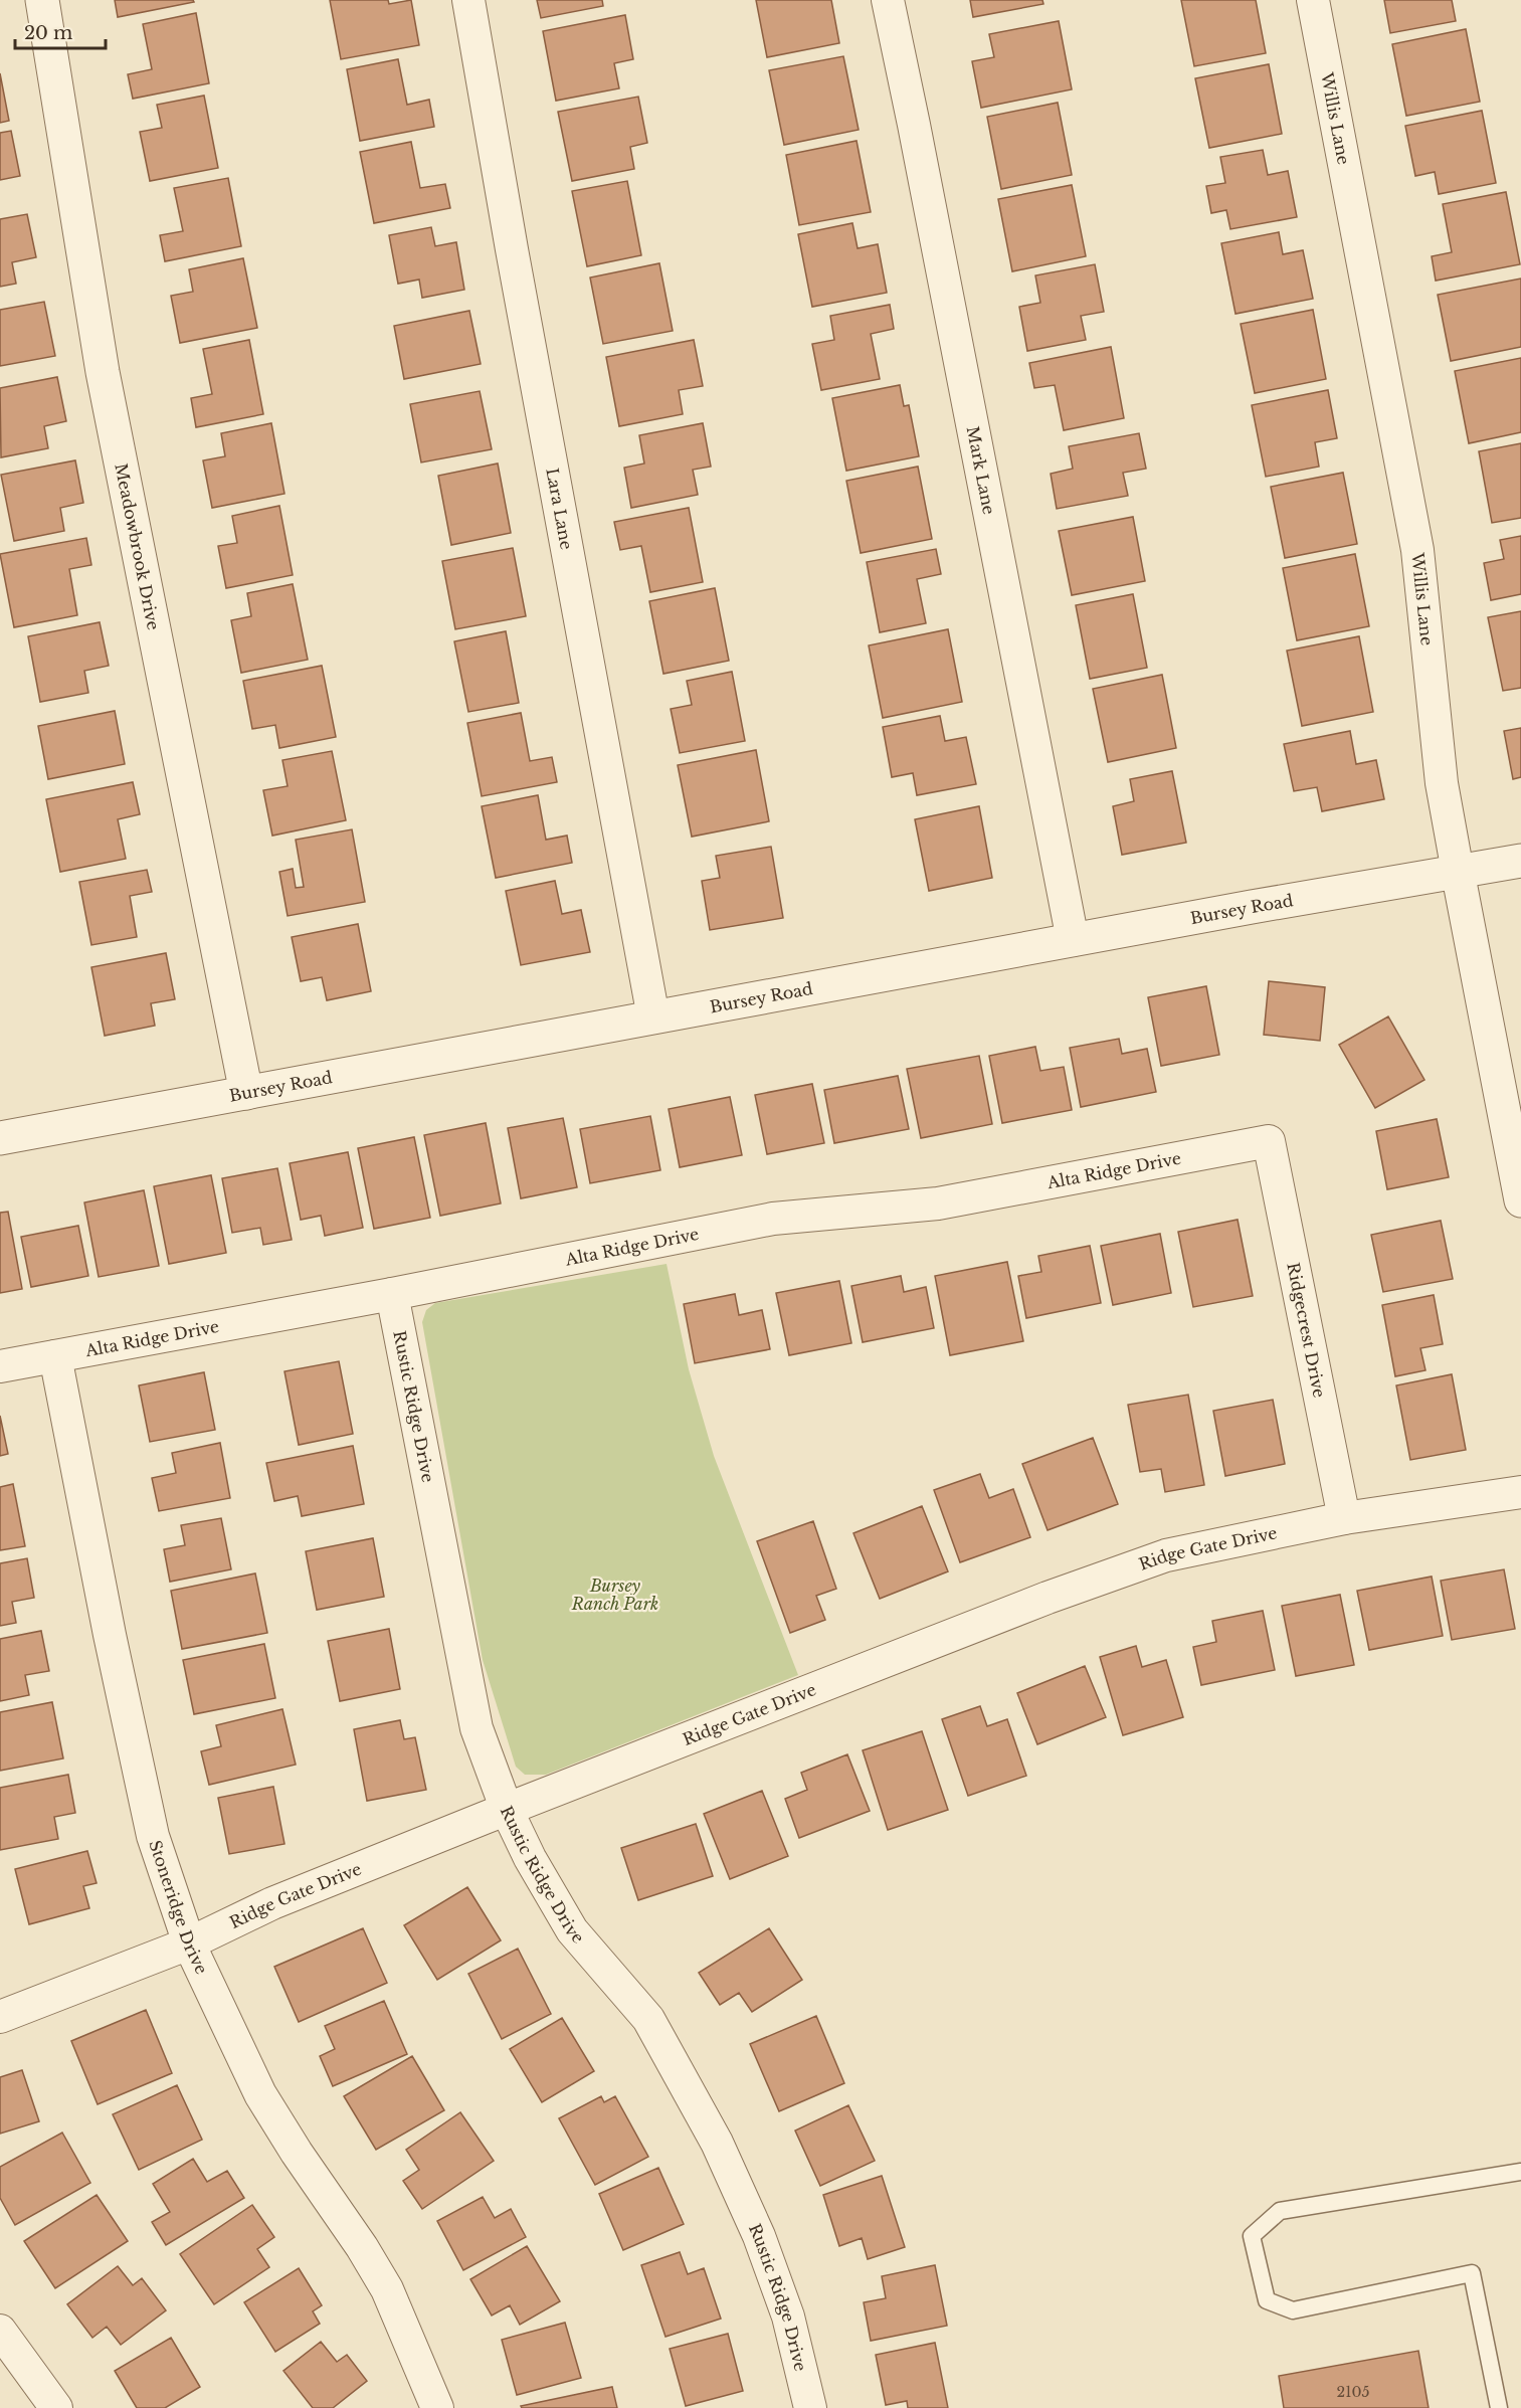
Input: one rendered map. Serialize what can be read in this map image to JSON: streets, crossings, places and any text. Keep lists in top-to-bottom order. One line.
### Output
{"streets":{"street":["Willis Lane","Mark Lane","Lara Lane","Meadowbrook Drive","Bursey Road","Alta Ridge Drive","Ridgecrest Drive","Rustic Ridge Drive","Ridge Gate Drive","Stoneridge Drive"]},"crossings":[["Willis Lane","Bursey Road"],["Mark Lane","Bursey Road"],["Lara Lane","Bursey Road"],["Meadowbrook Drive","Bursey Road"],["Alta Ridge Drive","Ridgecrest Drive"],["Alta Ridge Drive","Rustic Ridge Drive"],["Alta Ridge Drive","Stoneridge Drive"],["Ridgecrest Drive","Ridge Gate Drive"],["Rustic Ridge Drive","Ridge Gate Drive"],["Ridge Gate Drive","Stoneridge Drive"]],"parks":["Bursey Ranch Park"],"house_numbers":["2105"],"scale_bar":"20 m"}
